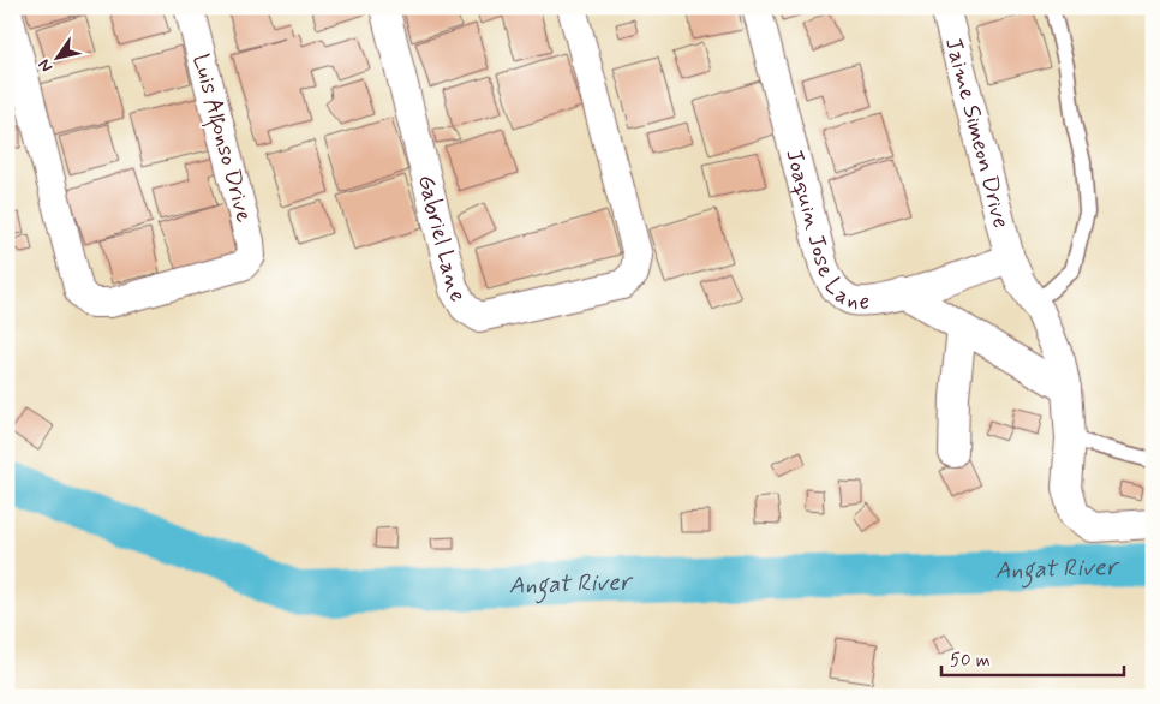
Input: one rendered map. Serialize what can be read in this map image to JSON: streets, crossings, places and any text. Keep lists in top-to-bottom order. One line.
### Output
{"streets":{"street":["Jaime Simeon Drive","Luis Alfonso Drive","Joaquin Jose Lane","Gabriel Lane"]},"crossings":[["Jaime Simeon Drive","Joaquin Jose Lane"]],"water":["Angat River"],"scale_bar":"50 m","north":"bottom left"}
